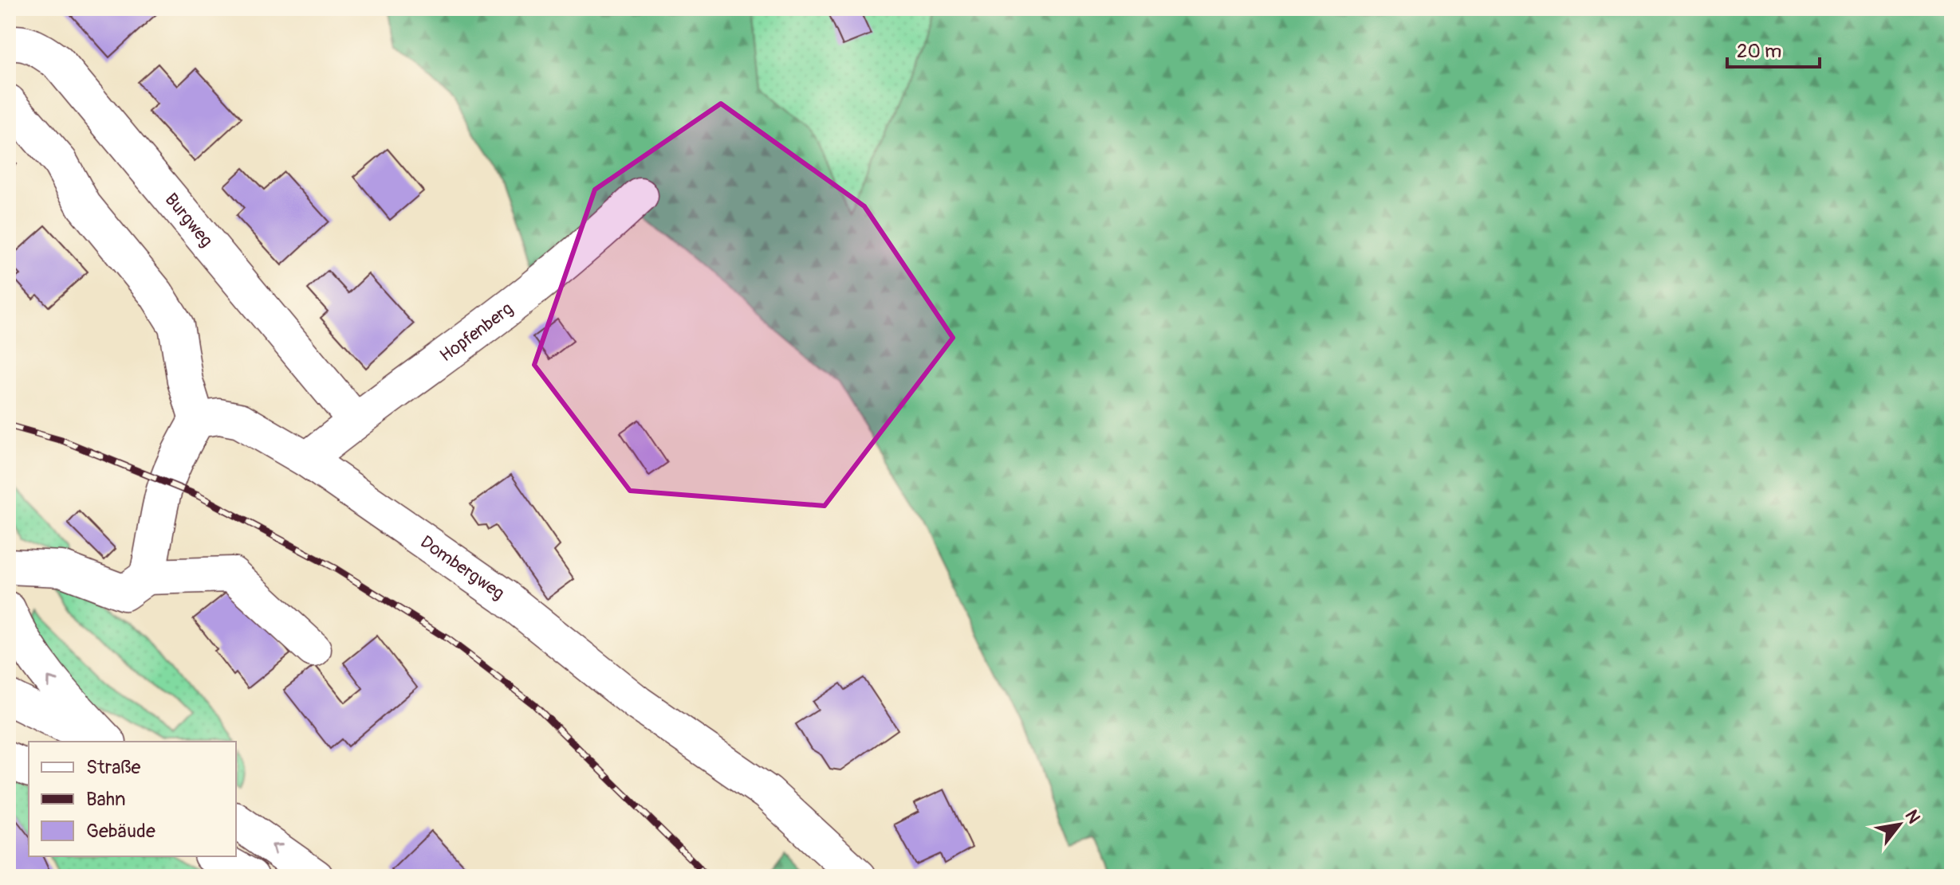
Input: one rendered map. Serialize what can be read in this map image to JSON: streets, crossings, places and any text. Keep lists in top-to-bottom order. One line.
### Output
{"streets":{"street":["Burgweg","Hopfenberg","Dombergweg"]},"crossings":[["Burgweg","Hopfenberg"],["Hopfenberg","Dombergweg"]],"legend":["Straße","Bahn","Gebäude"],"scale_bar":"20 m","north":"top right"}
